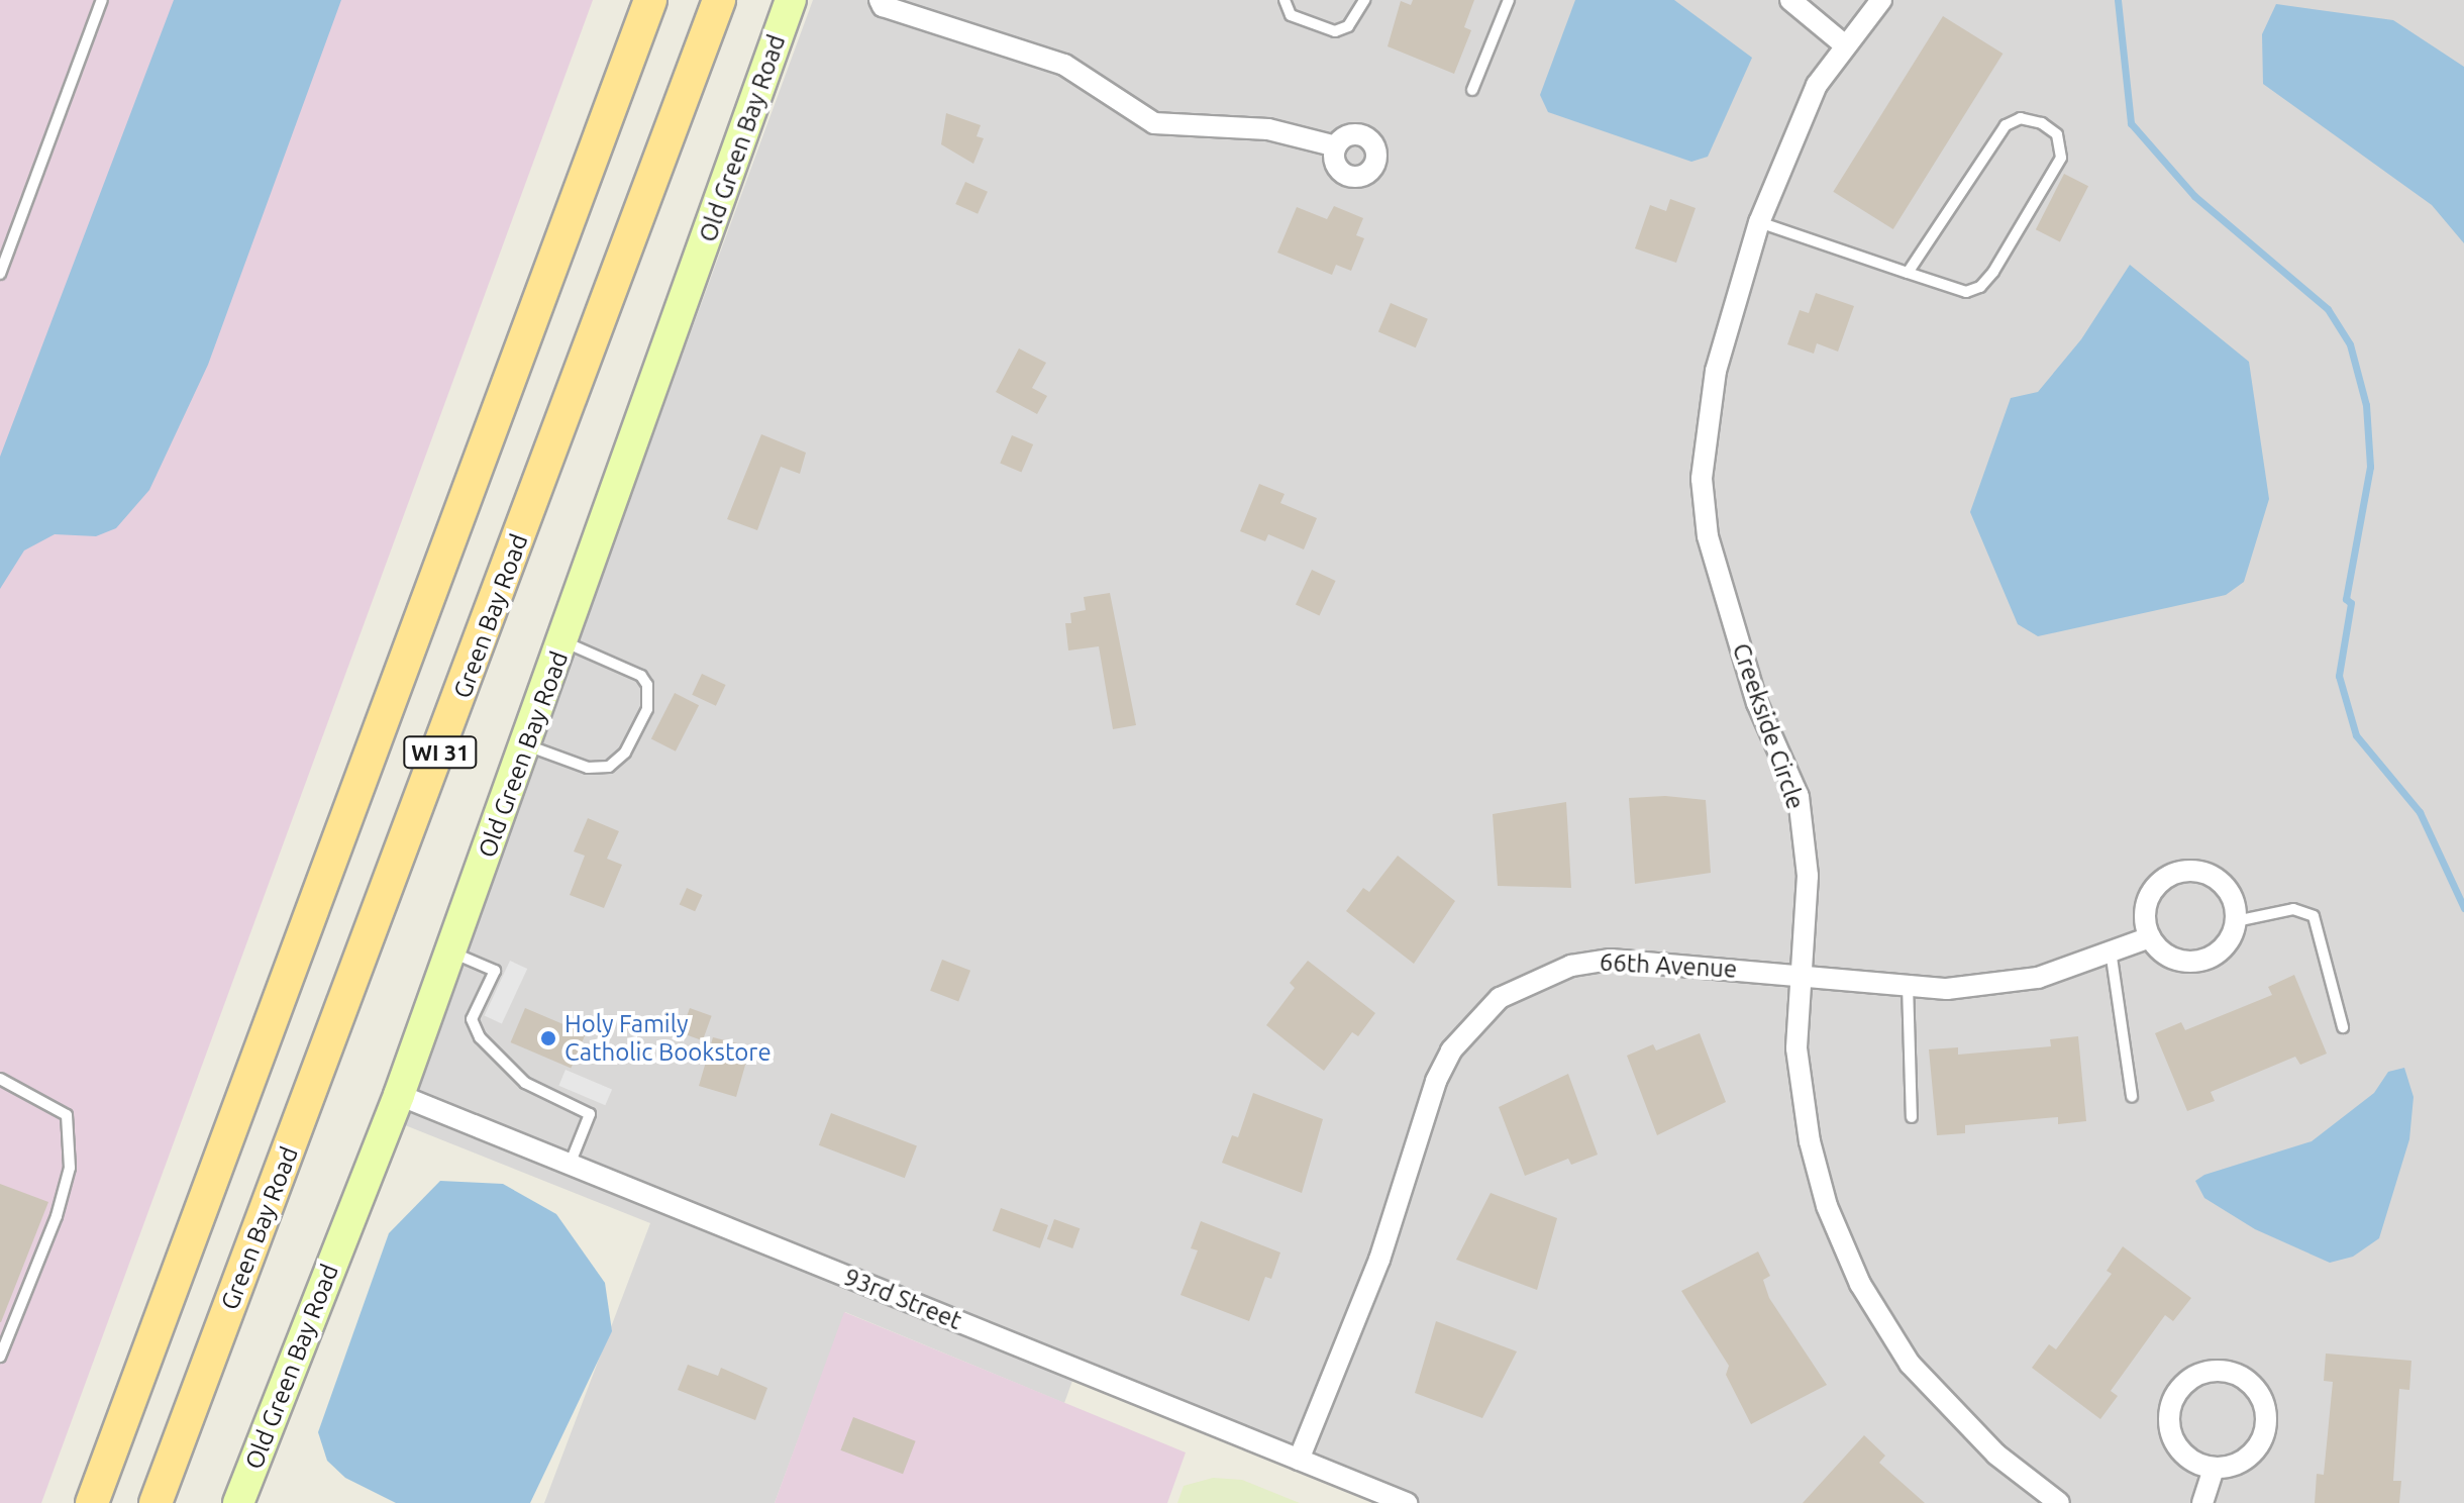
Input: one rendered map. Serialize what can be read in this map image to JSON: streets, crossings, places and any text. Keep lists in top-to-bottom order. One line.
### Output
{"streets":{"main road":["Green Bay Road","WI 31"],"street":["Old Green Bay Road","Creekside Circle","66th Avenue","93rd Street"]},"crossings":[["Old Green Bay Road","93rd Street"],["Creekside Circle","66th Avenue"],["66th Avenue","93rd Street"]],"places":["Holy Family Catholic Bookstore"]}
